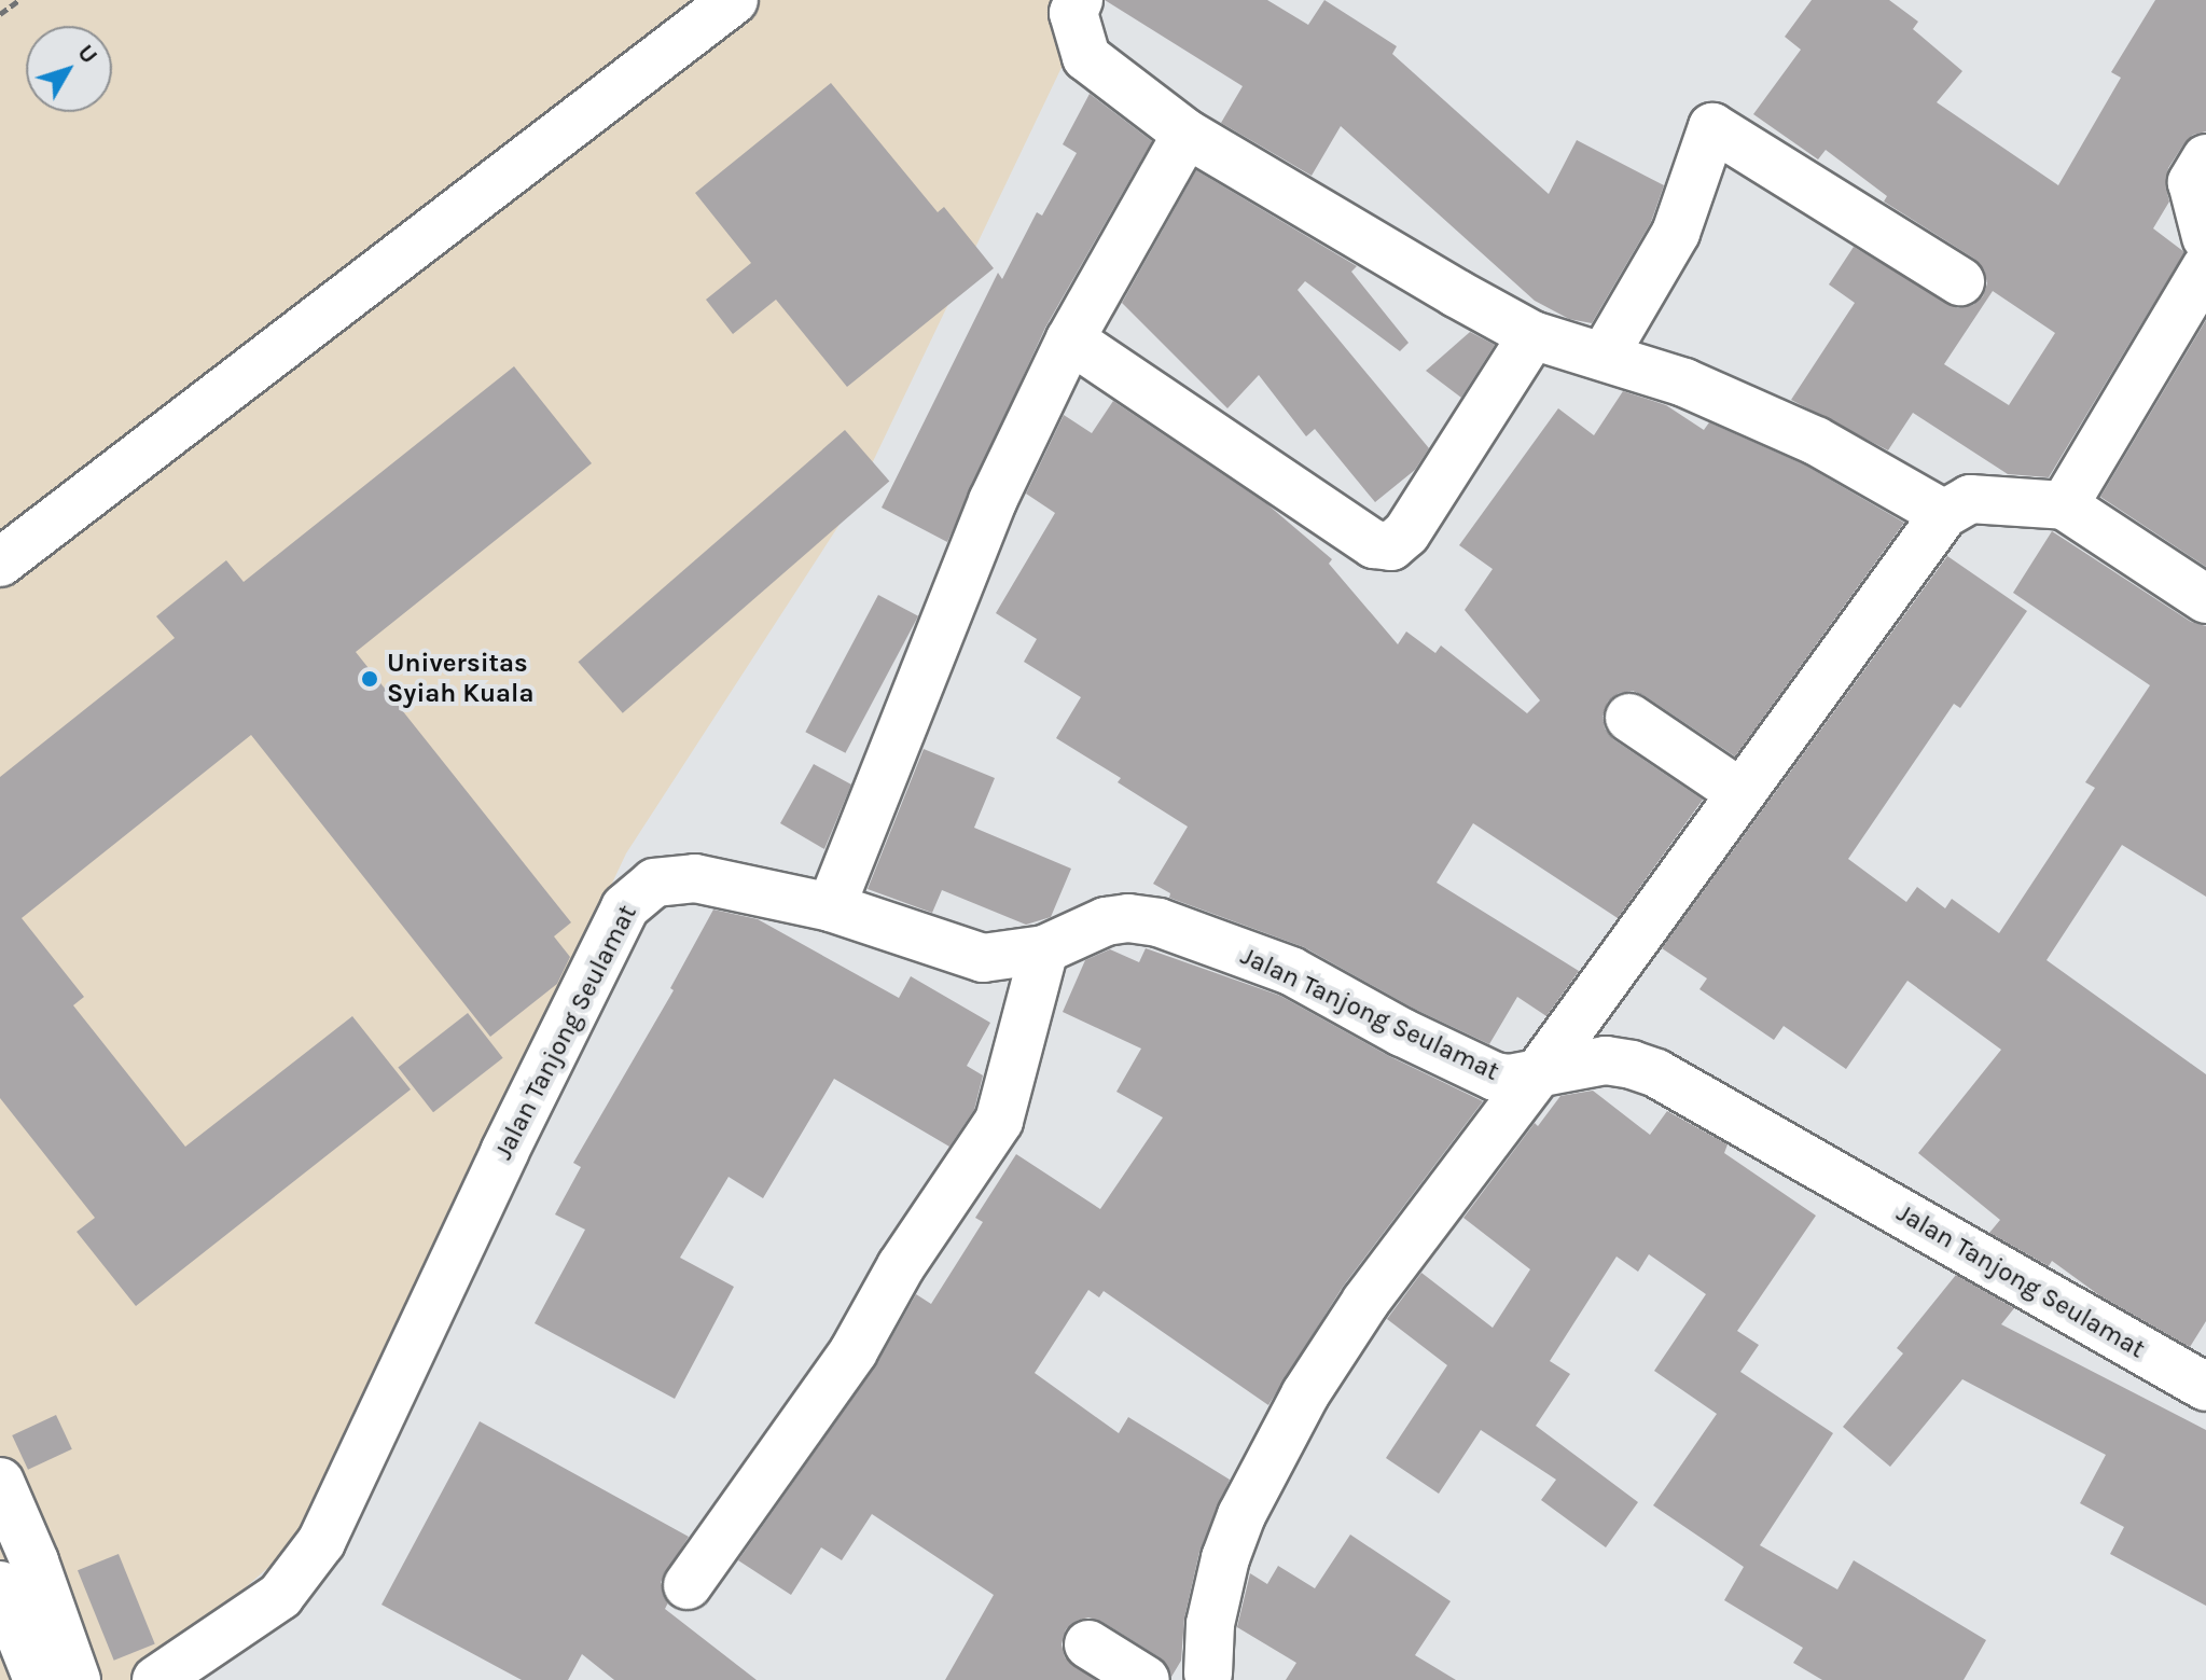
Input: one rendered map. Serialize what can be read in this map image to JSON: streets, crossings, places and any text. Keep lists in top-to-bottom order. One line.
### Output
{"streets":{"street":["Jalan Tanjong Seulamat"]},"places":["Universitas Syiah Kuala"],"north":"top right"}
